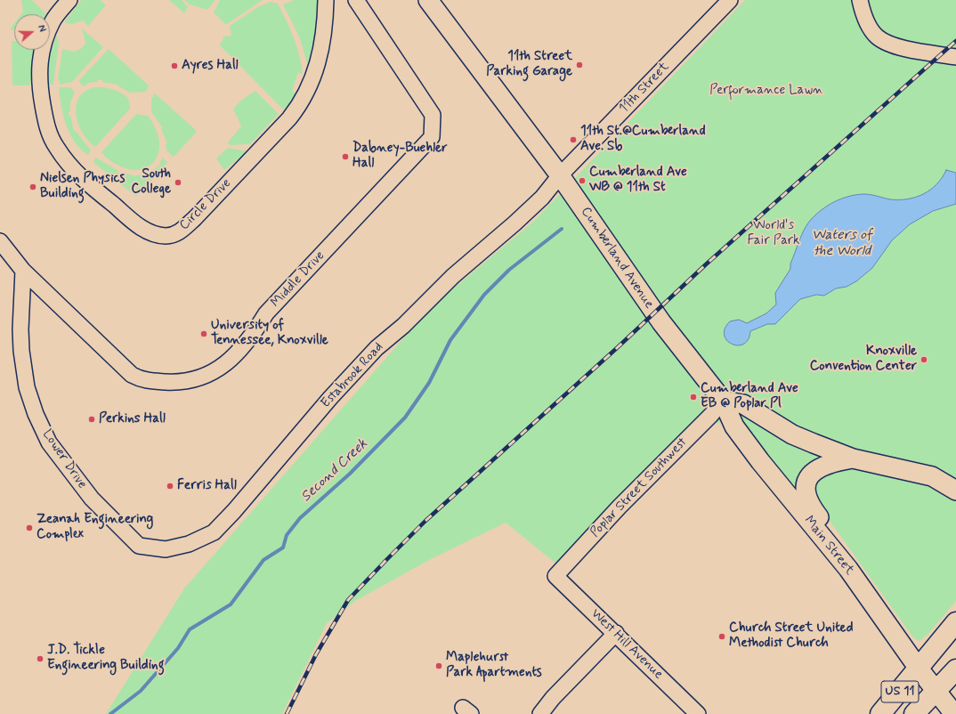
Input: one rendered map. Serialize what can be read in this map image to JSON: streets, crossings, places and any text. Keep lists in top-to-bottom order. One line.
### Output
{"streets":{"highway":["US 11"],"main road":["Cumberland Avenue","Main Street"],"street":["11th Street","Circle Drive","Middle Drive","Estabrook Road","Lower Drive","Poplar Street Southwest","West Hill Avenue"]},"crossings":[["11th Street","Cumberland Avenue"],["11th Street","Estabrook Road"],["Cumberland Avenue","Estabrook Road"],["Cumberland Avenue","Poplar Street Southwest"],["Cumberland Avenue","Main Street"],["Middle Drive","Lower Drive"],["Estabrook Road","Lower Drive"],["Poplar Street Southwest","Main Street"],["Poplar Street Southwest","West Hill Avenue"],["Main Street","US 11"]],"water":["Waters of the World","Second Creek"],"parks":["Performance Lawn","World's Fair Park"],"places":["11th Street Parking Garage","Ayres Hall","11th St.@Cumberland Ave. Sb","Dabney-Buehler Hall","Cumberland Ave WB @ 11th St","South College","Nielsen Physics Building","University of Tennessee, Knoxville","Knoxville Convention Center","Cumberland Ave EB @ Poplar Pl","Perkins Hall","Ferris Hall","Zeanah Engineering Complex","Church Street United Methodist Church","J.D. Tickle Engineering Building","Maplehurst Park Apartments"],"north":"right"}
